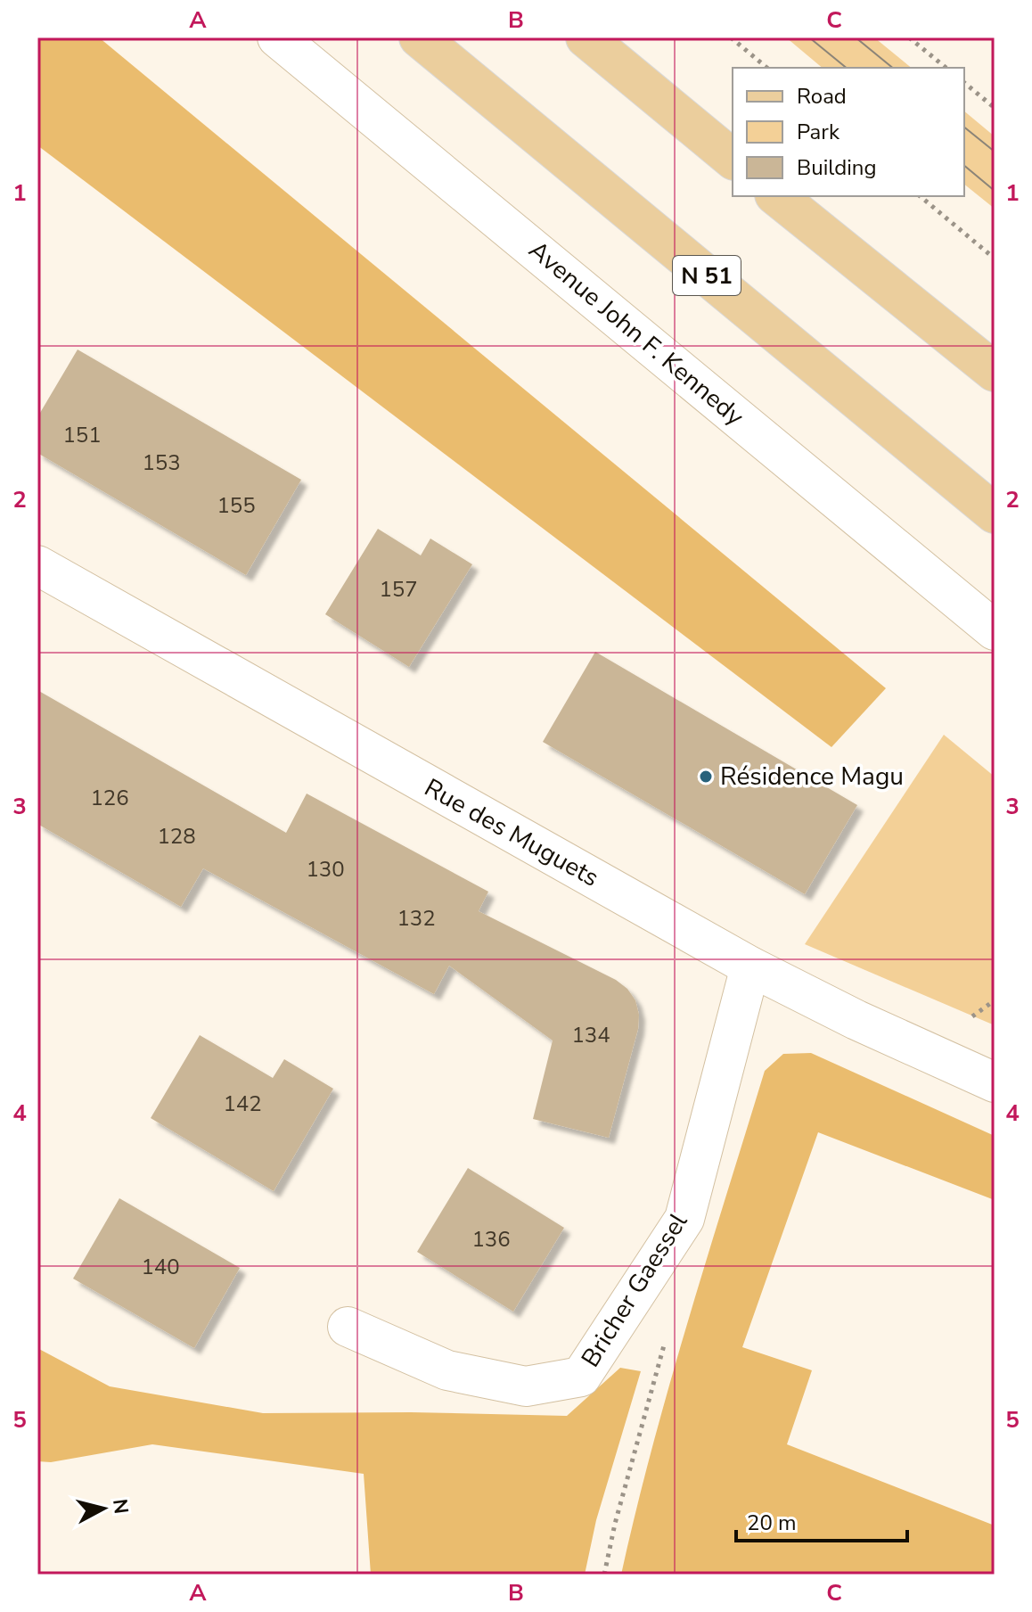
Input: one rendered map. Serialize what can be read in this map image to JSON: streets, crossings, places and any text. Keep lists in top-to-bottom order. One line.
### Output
{"streets":{"main road":["N 51"],"street":["Avenue John F. Kennedy","Rue des Muguets","Bricher Gaessel"]},"crossings":[["Rue des Muguets","Bricher Gaessel"]],"places":["Résidence Magu"],"house_numbers":["151","153","155","157","126","128","130","132","134","142","136","140"],"legend":["Road","Park","Building"],"scale_bar":"20 m","north":"right","grid":{"columns":["A","B","C"],"rows":["1","2","3","4","5"]}}
